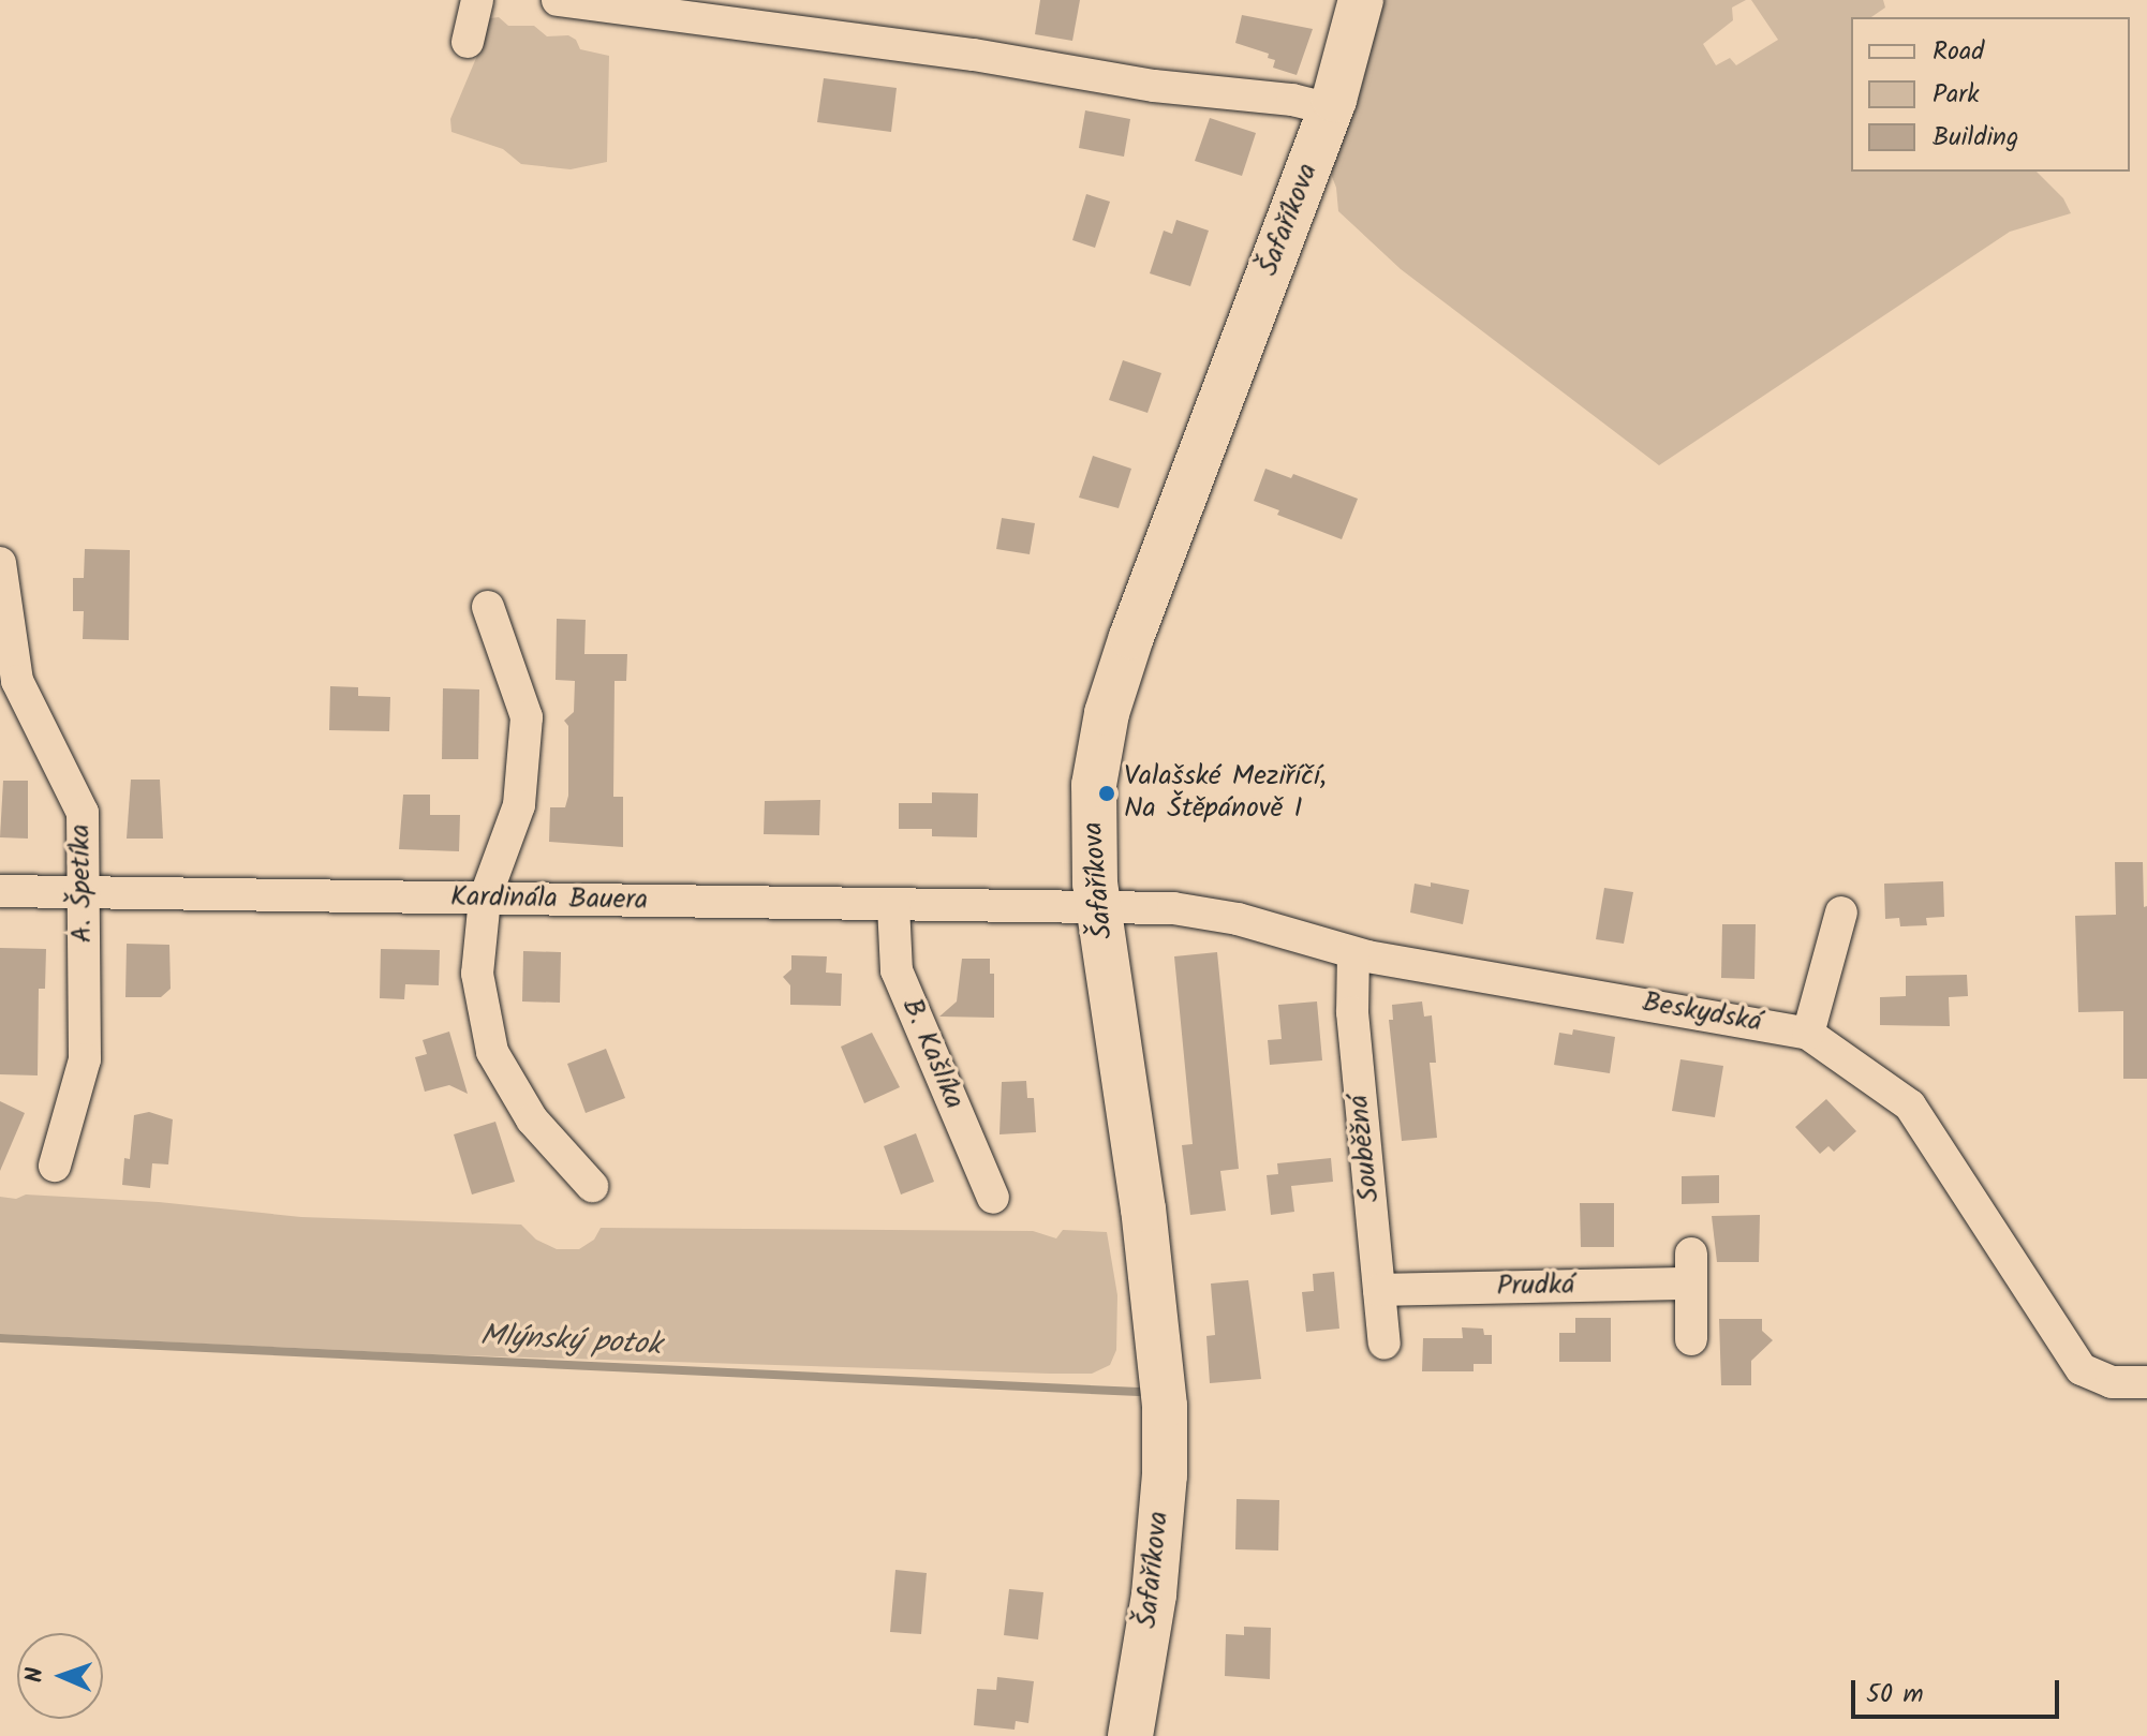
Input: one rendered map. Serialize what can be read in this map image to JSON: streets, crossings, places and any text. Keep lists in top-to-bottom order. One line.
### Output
{"streets":{"street":["Šafaříkova","A. Špetíka","Kardinála Bauera","Beskydská","B. Kašlíka","Souběžná","Prudká"]},"crossings":[["Šafaříkova","Kardinála Bauera"],["Šafaříkova","Beskydská"],["A. Špetíka","Kardinála Bauera"],["Kardinála Bauera","Beskydská"],["Kardinála Bauera","B. Kašlíka"],["Beskydská","Souběžná"],["Souběžná","Prudká"]],"water":["Mlýnský potok"],"places":["Valašské Meziříčí, Na Štěpánově I"],"legend":["Road","Park","Building"],"scale_bar":"50 m","north":"left"}
